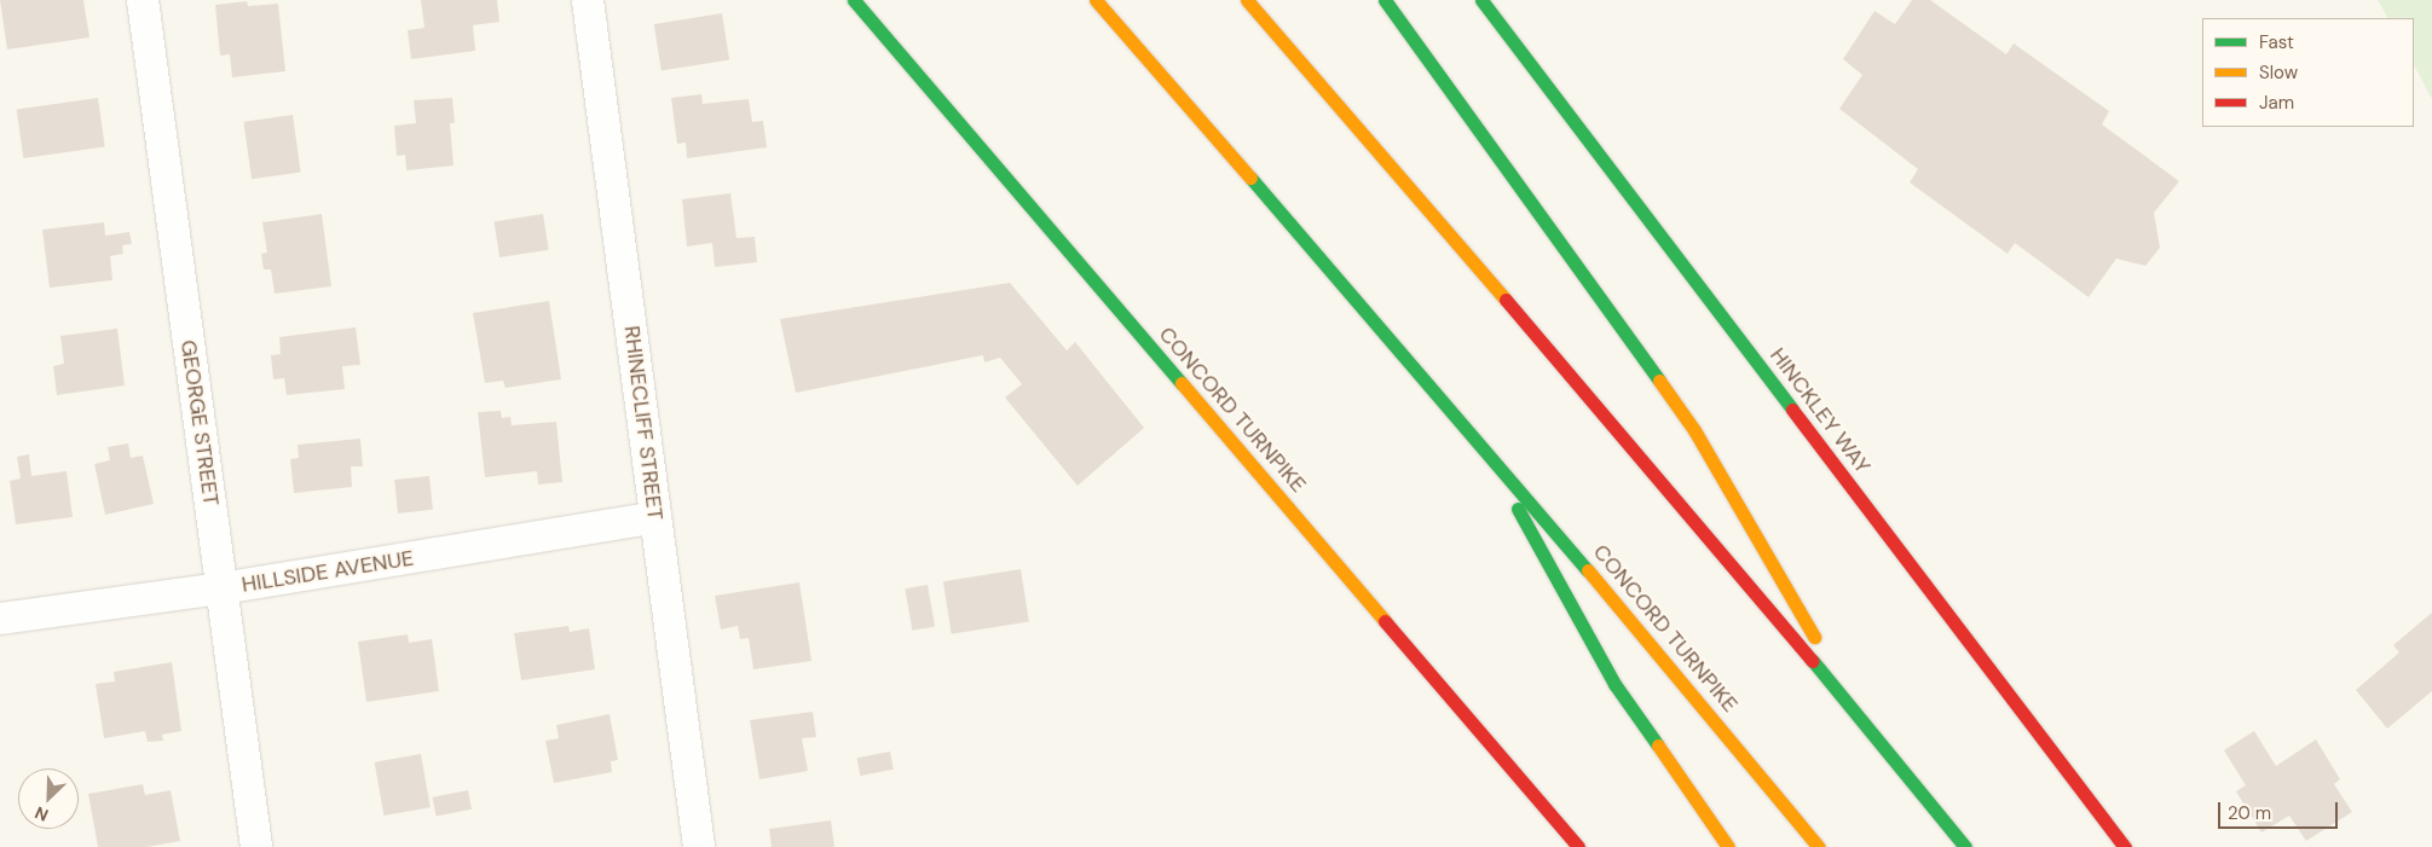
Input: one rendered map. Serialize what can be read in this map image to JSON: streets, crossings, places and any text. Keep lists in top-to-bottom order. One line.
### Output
{"streets":{"main road":["CONCORD TURNPIKE","HINCKLEY WAY"],"street":["GEORGE STREET","RHINECLIFF STREET","HILLSIDE AVENUE"]},"crossings":[["GEORGE STREET","HILLSIDE AVENUE"],["RHINECLIFF STREET","HILLSIDE AVENUE"]],"legend":["Fast","Slow","Jam"],"scale_bar":"20 m","north":"bottom left"}
